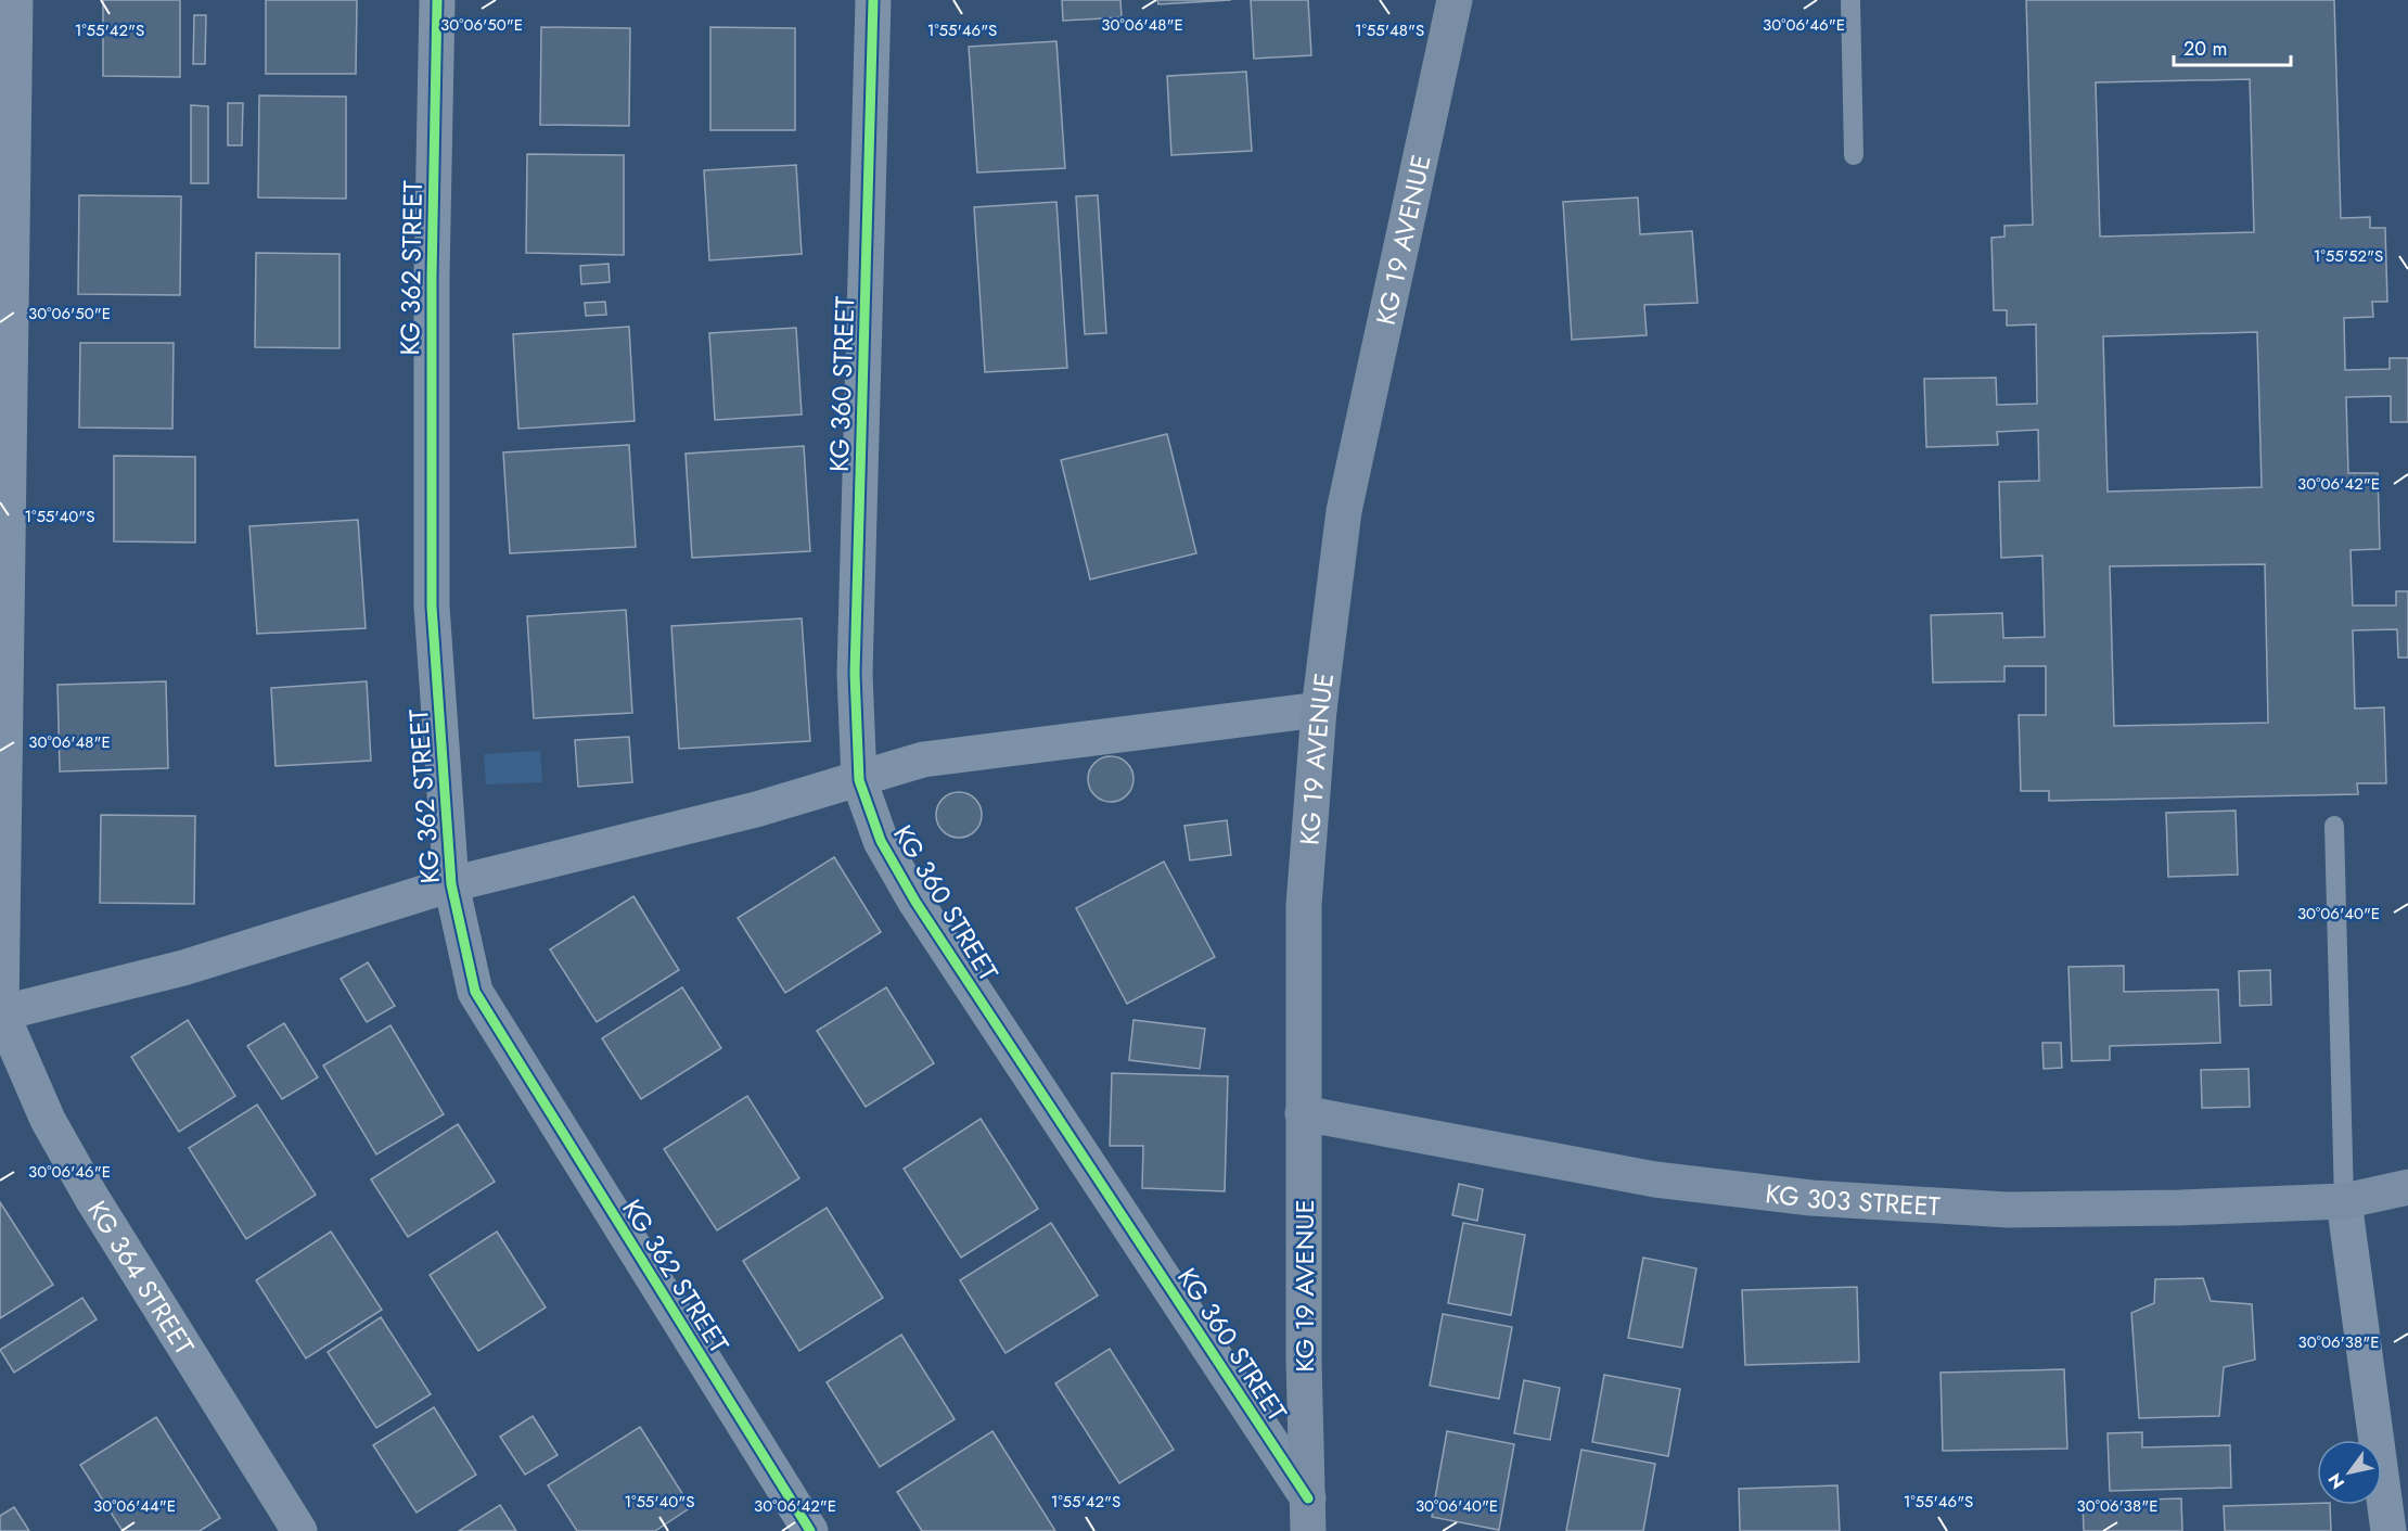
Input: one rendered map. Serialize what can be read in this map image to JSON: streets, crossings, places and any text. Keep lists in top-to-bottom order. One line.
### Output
{"streets":{"main road":["KG 19 AVENUE","KG 303 STREET"],"street":["KG 362 STREET","KG 360 STREET","KG 364 STREET"]},"crossings":[["KG 19 AVENUE","KG 360 STREET"],["KG 19 AVENUE","KG 303 STREET"]],"scale_bar":"20 m","north":"bottom left","coordinates":["30°06'50\"E","30°06'48\"E","30°06'46\"E","1°55'46\"S","1°55'42\"S","1°55'48\"S","1°55'52\"S","30°06'42\"E","1°55'40\"S","30°06'40\"E","30°06'38\"E","30°06'44\"E"]}
